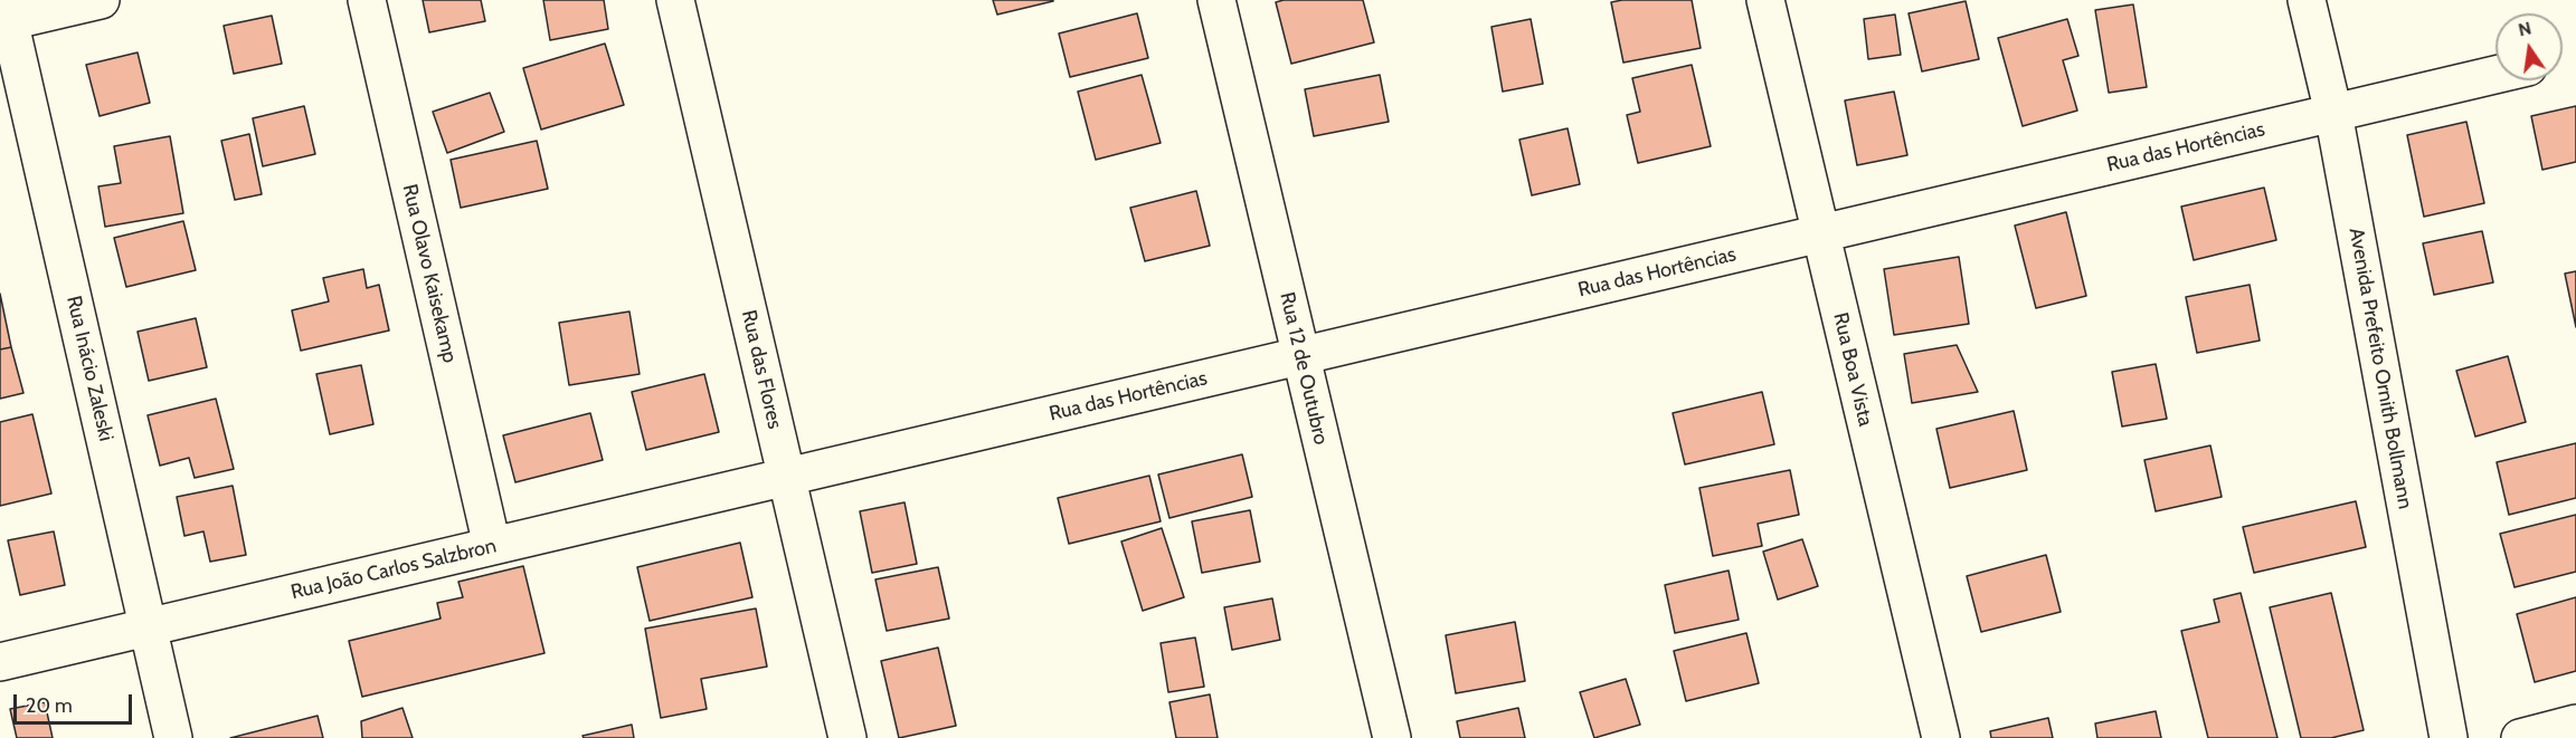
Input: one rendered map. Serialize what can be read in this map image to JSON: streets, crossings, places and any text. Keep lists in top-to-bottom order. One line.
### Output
{"streets":{"street":["Rua das Hortências","Rua Olavo Kaisekamp","Rua Inácio Zaleski","Rua 12 de Outubro","Avenida Prefeito Ornith Bollmann","Rua das Flores","Rua Boa Vista","Rua João Carlos Salzbron"]},"crossings":[["Rua das Hortências","Rua 12 de Outubro"],["Rua das Hortências","Avenida Prefeito Ornith Bollmann"],["Rua das Hortências","Rua das Flores"],["Rua das Hortências","Rua Boa Vista"],["Rua das Hortências","Rua João Carlos Salzbron"],["Rua Olavo Kaisekamp","Rua João Carlos Salzbron"],["Rua Inácio Zaleski","Rua João Carlos Salzbron"],["Rua das Flores","Rua João Carlos Salzbron"]],"scale_bar":"20 m","north":"top"}
